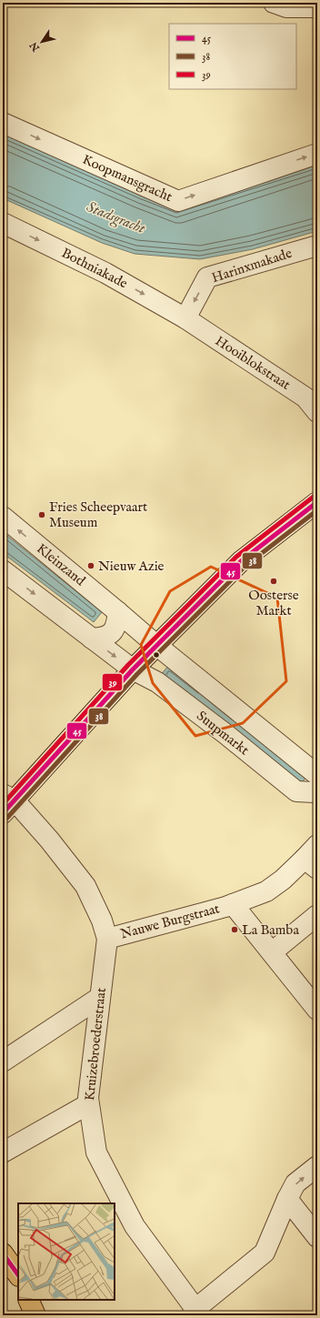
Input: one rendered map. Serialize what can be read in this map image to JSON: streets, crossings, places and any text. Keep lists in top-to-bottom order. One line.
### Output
{"streets":{"street":["Koopmansgracht","Harinxmakade","Bothniakade","Hooiblokstraat","Kleinzand","Suupmarkt","Nauwe Burgstraat","Kruizebroederstraat"]},"crossings":[["Harinxmakade","Bothniakade"],["Harinxmakade","Hooiblokstraat"],["Bothniakade","Hooiblokstraat"],["Kleinzand","Suupmarkt"],["Nauwe Burgstraat","Kruizebroederstraat"]],"one_way":["Koopmansgracht","Harinxmakade","Bothniakade"],"water":["Stadsgracht"],"places":["Fries Scheepvaart Museum","Nieuw Azie","Oosterse Markt","La Bamba"],"lines":["transit line 39","transit line 45","transit line 38"],"legend":["45","38","39"],"north":"bottom left"}
